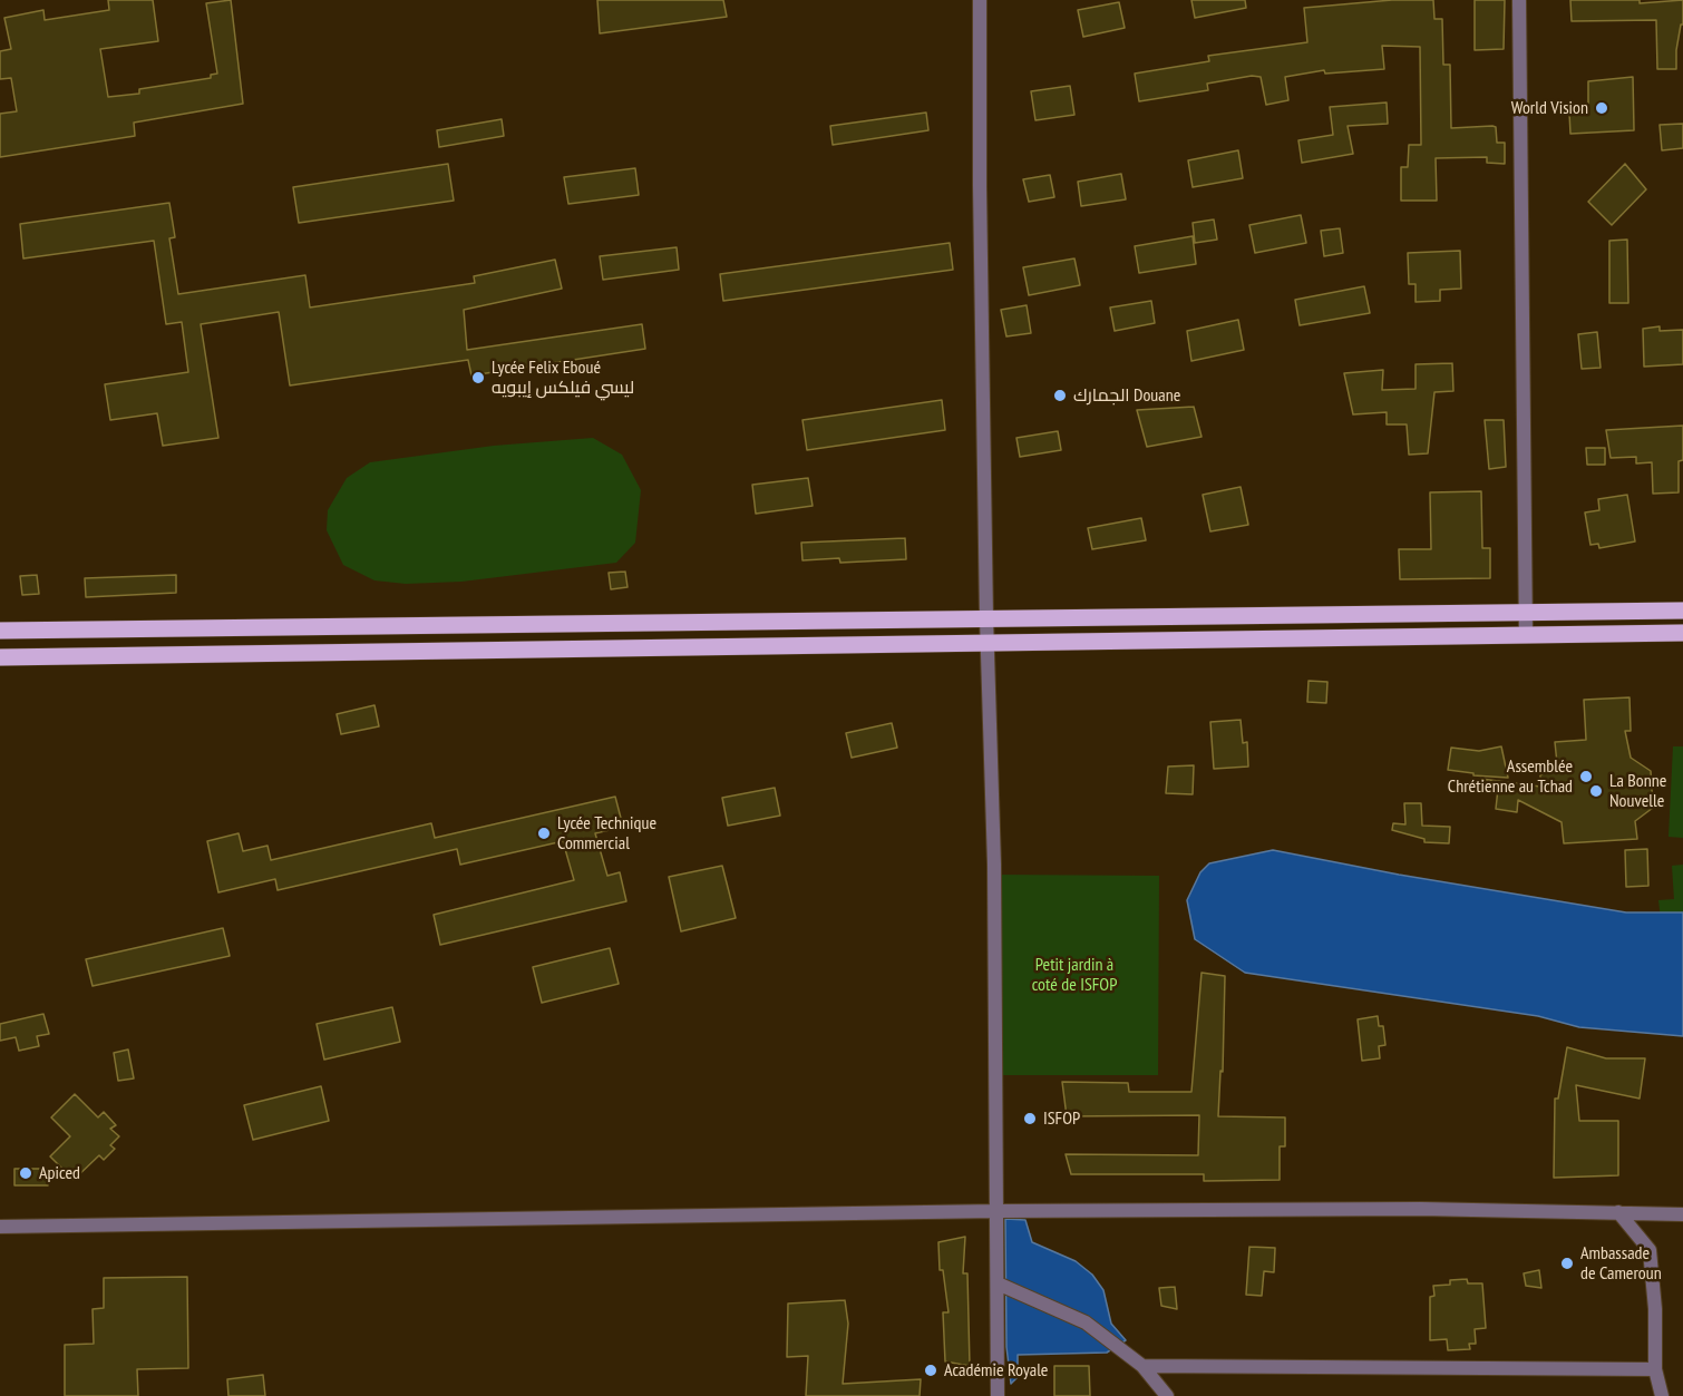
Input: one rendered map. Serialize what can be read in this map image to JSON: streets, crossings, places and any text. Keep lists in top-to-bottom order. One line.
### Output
{"parks":["Petit jardin à coté de ISFOP"],"places":["World Vision","Lycée Felix Eboué ليسي فيلكس إيبويه","الجمارك Douane","Assemblée Chrétienne au Tchad","La Bonne Nouvelle","Lycée Technique Commercial","ISFOP","Apiced","Ambassade de Cameroun","Académie Royale"]}
